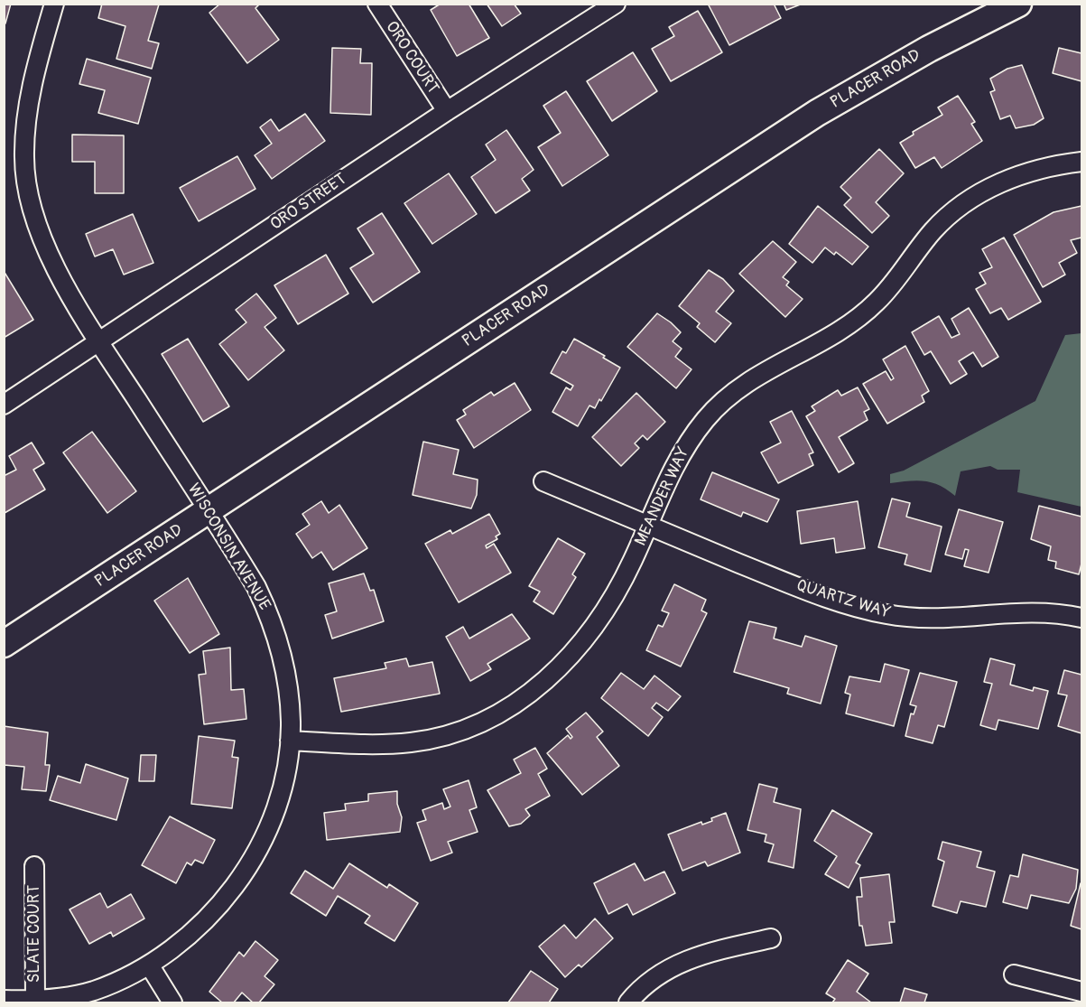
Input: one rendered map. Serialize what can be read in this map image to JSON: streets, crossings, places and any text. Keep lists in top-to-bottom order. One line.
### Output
{"streets":{"main road":["PLACER ROAD"],"street":["ORO COURT","ORO STREET","MEANDER WAY","WISCONSIN AVENUE","QUARTZ WAY","SLATE COURT"]},"crossings":[["ORO COURT","ORO STREET"],["PLACER ROAD","WISCONSIN AVENUE"],["ORO STREET","WISCONSIN AVENUE"],["MEANDER WAY","WISCONSIN AVENUE"],["MEANDER WAY","QUARTZ WAY"],["WISCONSIN AVENUE","SLATE COURT"]]}
